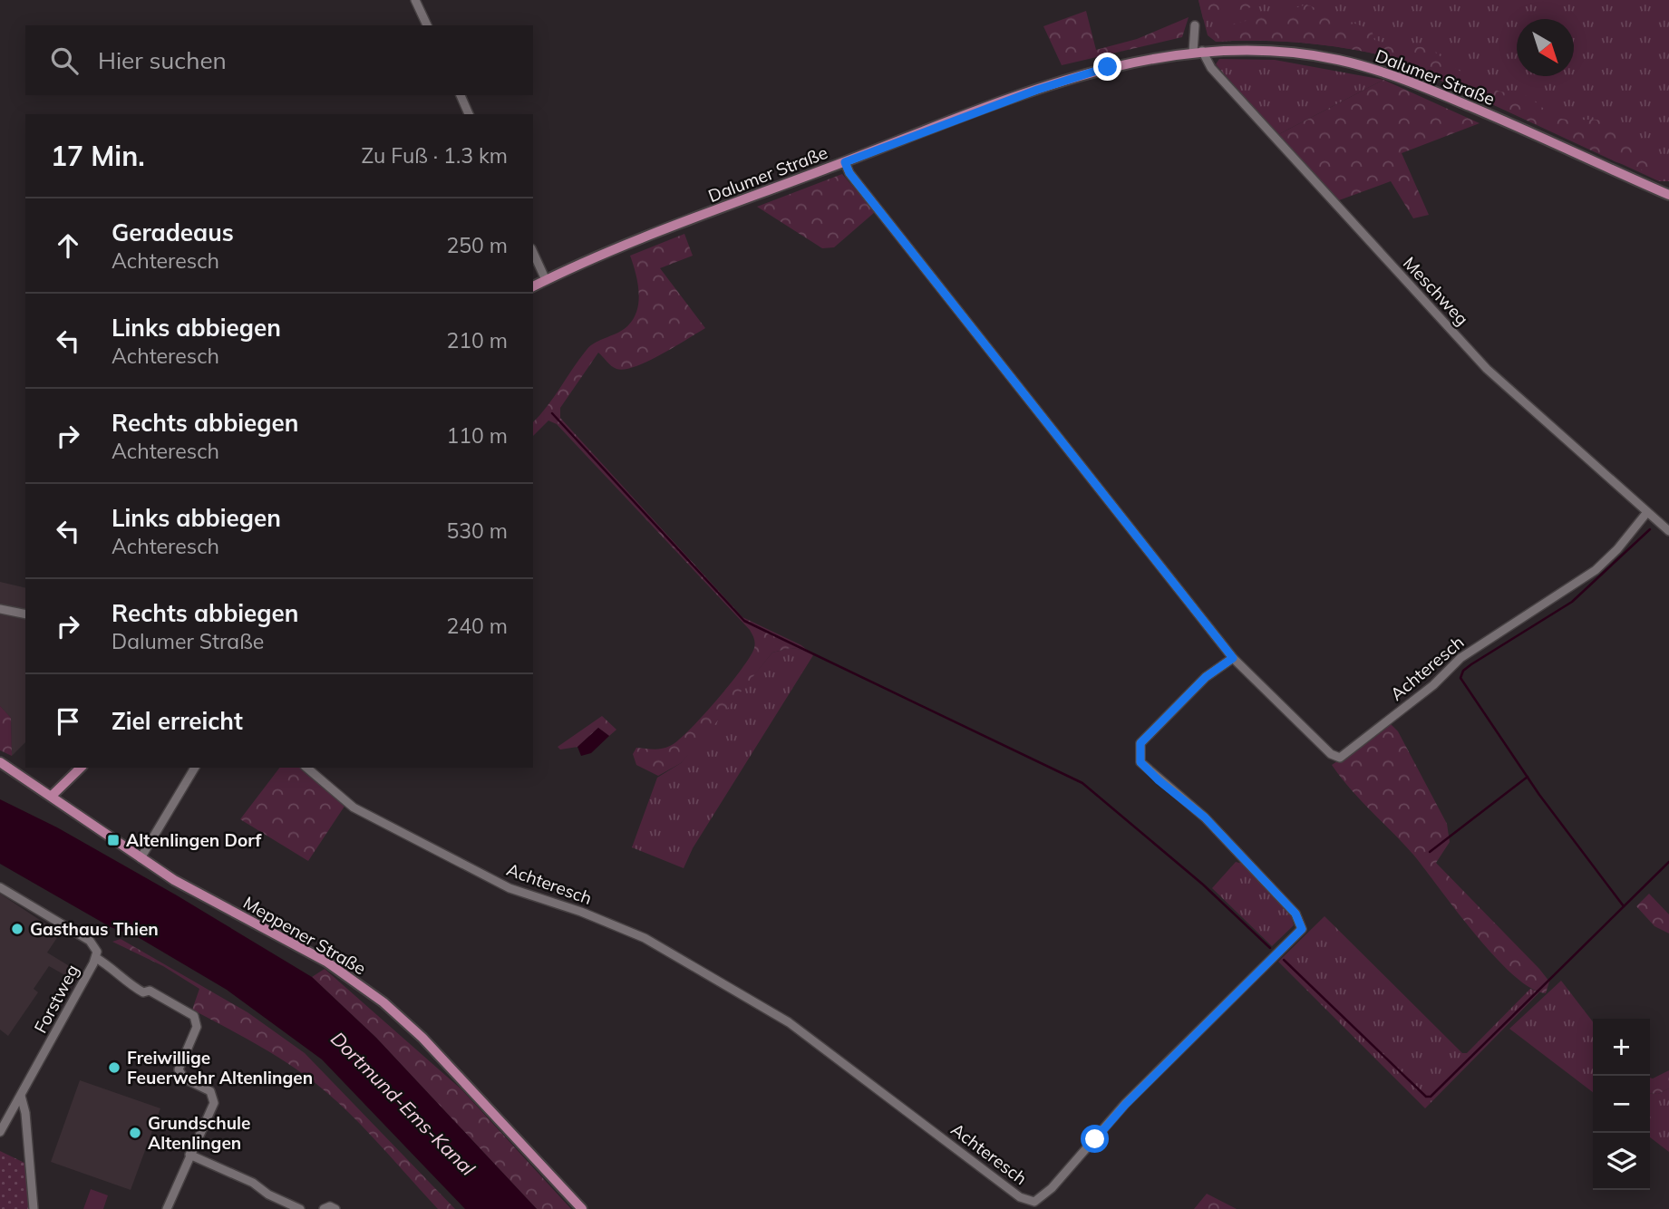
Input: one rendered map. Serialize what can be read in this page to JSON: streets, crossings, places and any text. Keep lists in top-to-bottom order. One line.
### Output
{"streets":{"main road":["Dalumer Straße","Meppener Straße"],"street":["Meschweg","Achteresch","Forstweg"]},"crossings":[["Dalumer Straße","Meschweg"],["Dalumer Straße","Achteresch"],["Meschweg","Achteresch"]],"water":["Dortmund-Ems-Kanal"],"places":{"transit":["Altenlingen Dorf"],"other":["Gasthaus Thien","Freiwillige Feuerwehr Altenlingen","Grundschule Altenlingen"]},"north":"bottom right","page":{"search":"Hier suchen","heading":["17 Min.","Zu Fuß · 1.3 km"],"list":[["Geradeaus","Achteresch","250 m"],["Links abbiegen","Achteresch","210 m"],["Rechts abbiegen","Achteresch","110 m"],["Links abbiegen","Achteresch","530 m"],["Rechts abbiegen","Dalumer Straße","240 m"],"Ziel erreicht"],"map_buttons":["+","−"]}}
